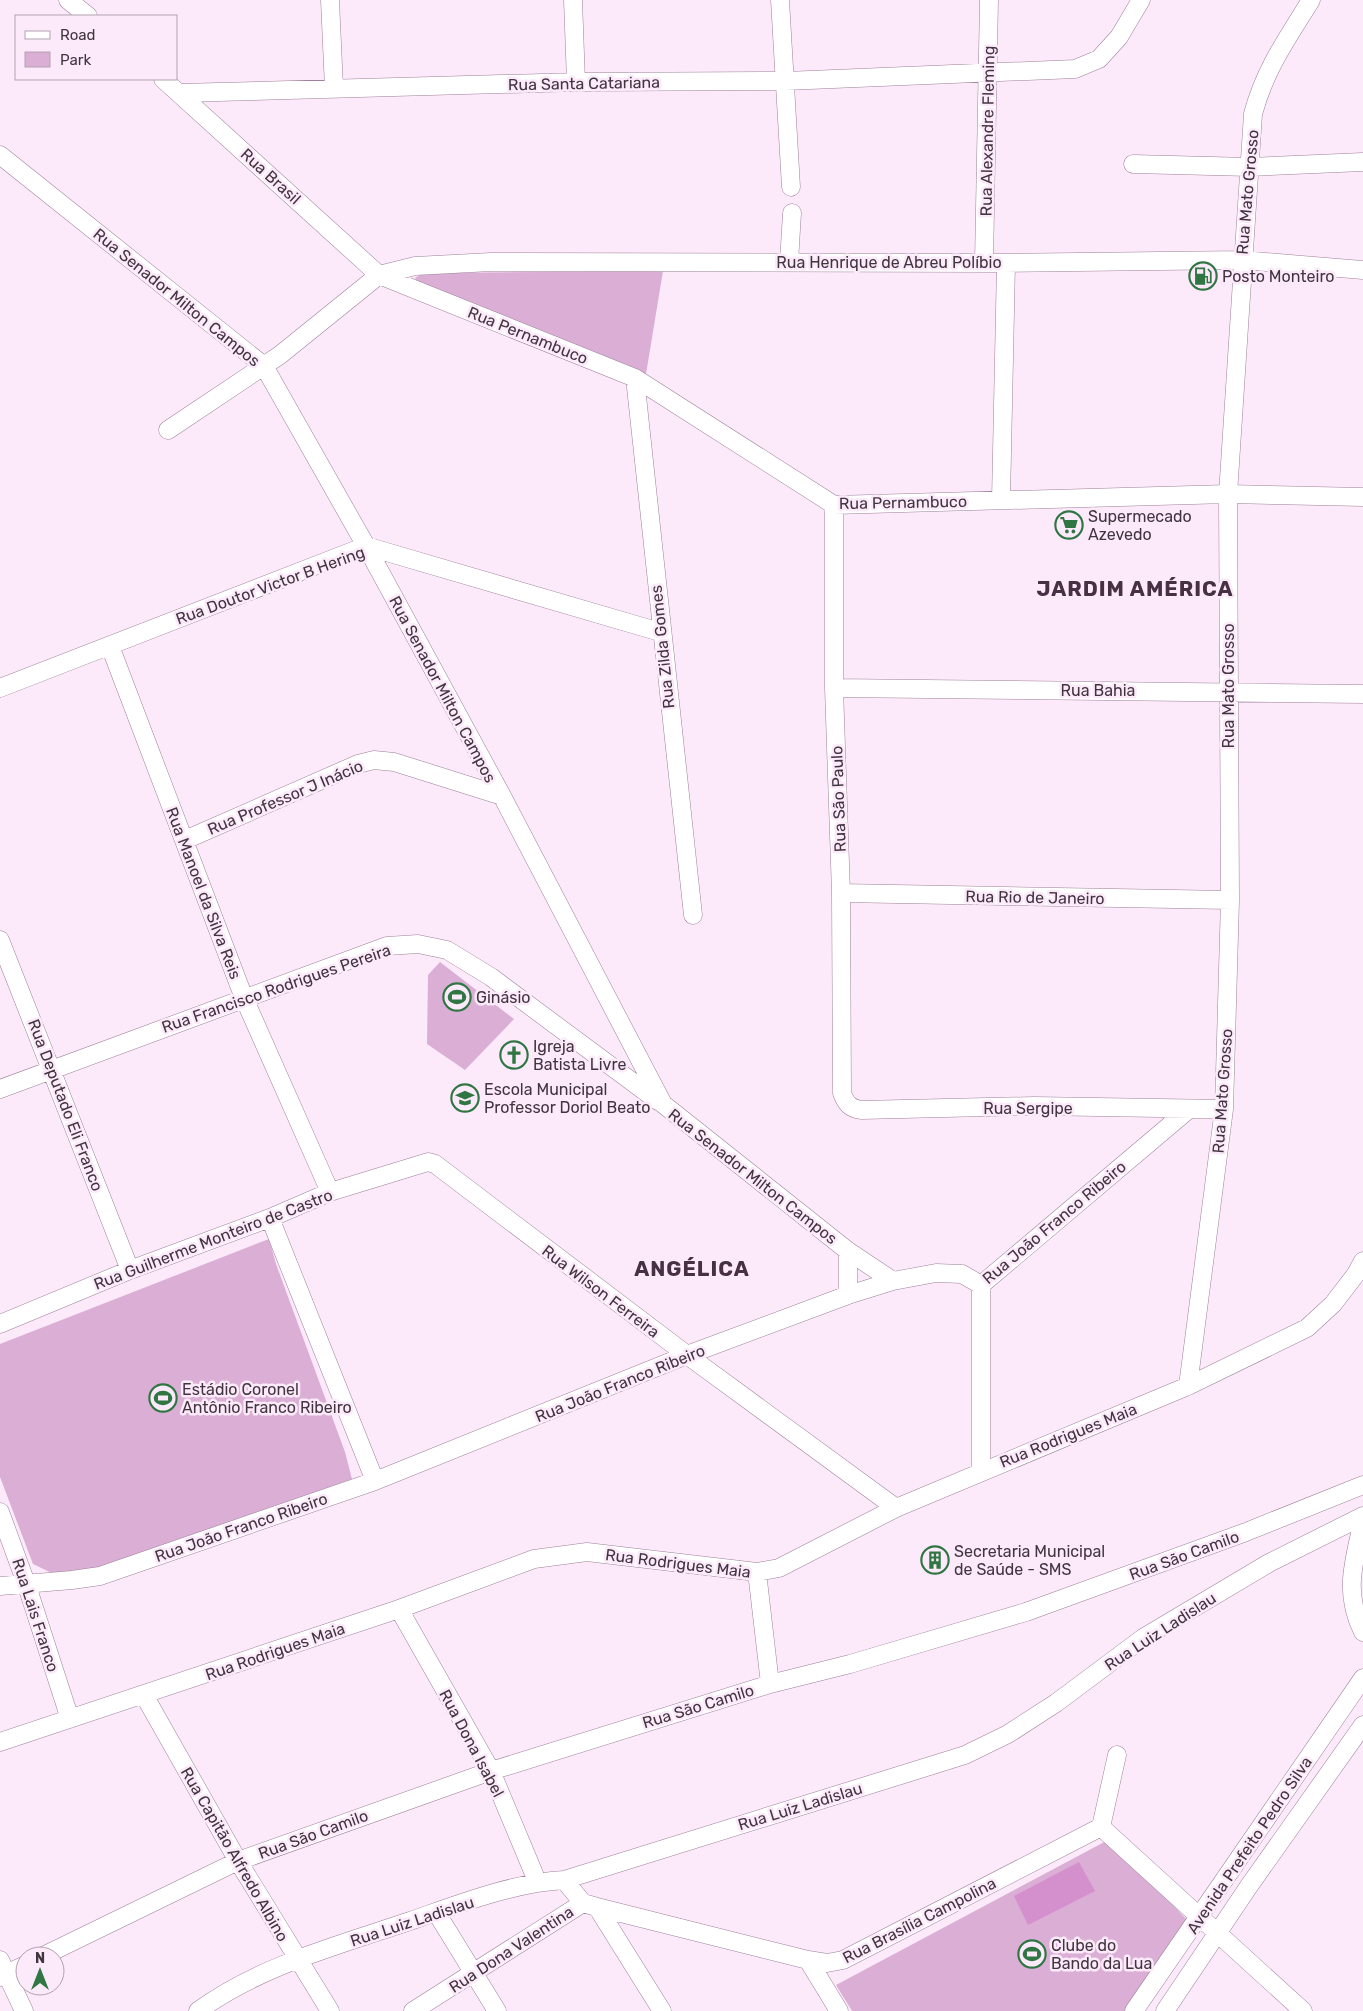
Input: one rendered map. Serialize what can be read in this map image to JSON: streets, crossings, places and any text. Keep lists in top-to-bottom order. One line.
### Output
{"streets":{"street":["Rua Santa Catariana","Rua Alexandre Fleming","Rua Brasil","Rua Mato Grosso","Rua Henrique de Abreu Políbio","Rua Senador Milton Campos","Rua Pernambuco","Rua Doutor Victor B Hering","Rua Zilda Gomes","Rua Bahia","Rua Professor J Inácio","Rua São Paulo","Rua Manoel da Silva Reis","Rua Rio de Janeiro","Rua Francisco Rodrigues Pereira","Rua Deputado Eli Franco","Rua Sergipe","Rua João Franco Ribeiro","Rua Guilherme Monteiro de Castro","Rua Wilson Ferreira","Rua Rodrigues Maia","Rua São Camilo","Rua Lais Franco","Rua Luiz Ladislau","Rua Dona Isabel","Avenida Prefeito Pedro Silva","Rua Capitão Alfredo Albino","Rua Brasília Campolina","Rua Dona Valentina"]},"crossings":[["Rua Santa Catariana","Rua Alexandre Fleming"],["Rua Santa Catariana","Rua Brasil"],["Rua Alexandre Fleming","Rua Henrique de Abreu Políbio"],["Rua Brasil","Rua Henrique de Abreu Políbio"],["Rua Brasil","Rua Pernambuco"],["Rua Mato Grosso","Rua Henrique de Abreu Políbio"],["Rua Mato Grosso","Rua Pernambuco"],["Rua Mato Grosso","Rua Bahia"],["Rua Mato Grosso","Rua Rio de Janeiro"],["Rua Mato Grosso","Rua Sergipe"],["Rua Mato Grosso","Rua Rodrigues Maia"],["Rua Henrique de Abreu Políbio","Rua Pernambuco"],["Rua Senador Milton Campos","Rua Doutor Victor B Hering"],["Rua Senador Milton Campos","Rua Professor J Inácio"],["Rua Senador Milton Campos","Rua Francisco Rodrigues Pereira"],["Rua Senador Milton Campos","Rua João Franco Ribeiro"],["Rua Pernambuco","Rua Zilda Gomes"],["Rua Pernambuco","Rua São Paulo"],["Rua Doutor Victor B Hering","Rua Zilda Gomes"],["Rua Doutor Victor B Hering","Rua Manoel da Silva Reis"],["Rua Bahia","Rua São Paulo"],["Rua Professor J Inácio","Rua Manoel da Silva Reis"],["Rua São Paulo","Rua Rio de Janeiro"],["Rua São Paulo","Rua Sergipe"],["Rua Manoel da Silva Reis","Rua Francisco Rodrigues Pereira"],["Rua Manoel da Silva Reis","Rua Guilherme Monteiro de Castro"],["Rua Francisco Rodrigues Pereira","Rua Deputado Eli Franco"],["Rua Deputado Eli Franco","Rua Guilherme Monteiro de Castro"],["Rua Sergipe","Rua João Franco Ribeiro"],["Rua João Franco Ribeiro","Rua Wilson Ferreira"],["Rua João Franco Ribeiro","Rua Lais Franco"],["Rua Guilherme Monteiro de Castro","Rua Wilson Ferreira"],["Rua Wilson Ferreira","Rua Rodrigues Maia"],["Rua Rodrigues Maia","Rua Lais Franco"],["Rua Rodrigues Maia","Rua Dona Isabel"],["Rua Rodrigues Maia","Rua Capitão Alfredo Albino"],["Rua São Camilo","Rua Dona Isabel"],["Rua São Camilo","Rua Capitão Alfredo Albino"],["Rua Luiz Ladislau","Rua Dona Isabel"],["Rua Luiz Ladislau","Rua Capitão Alfredo Albino"],["Rua Brasília Campolina","Rua Dona Valentina"]],"districts":["JARDIM AMÉRICA","ANGÉLICA"],"places":{"fuel station":["Posto Monteiro"],"supermarket":["Supermecado Azevedo"],"sports":["Ginásio","Estádio Coronel Antônio Franco Ribeiro","Clube do Bando da Lua"],"church":["Igreja Batista Livre"],"school or university":["Escola Municipal Professor Doriol Beato"],"building":["Secretaria Municipal de Saúde - SMS"]},"legend":["Road","Park"],"north":"top"}
